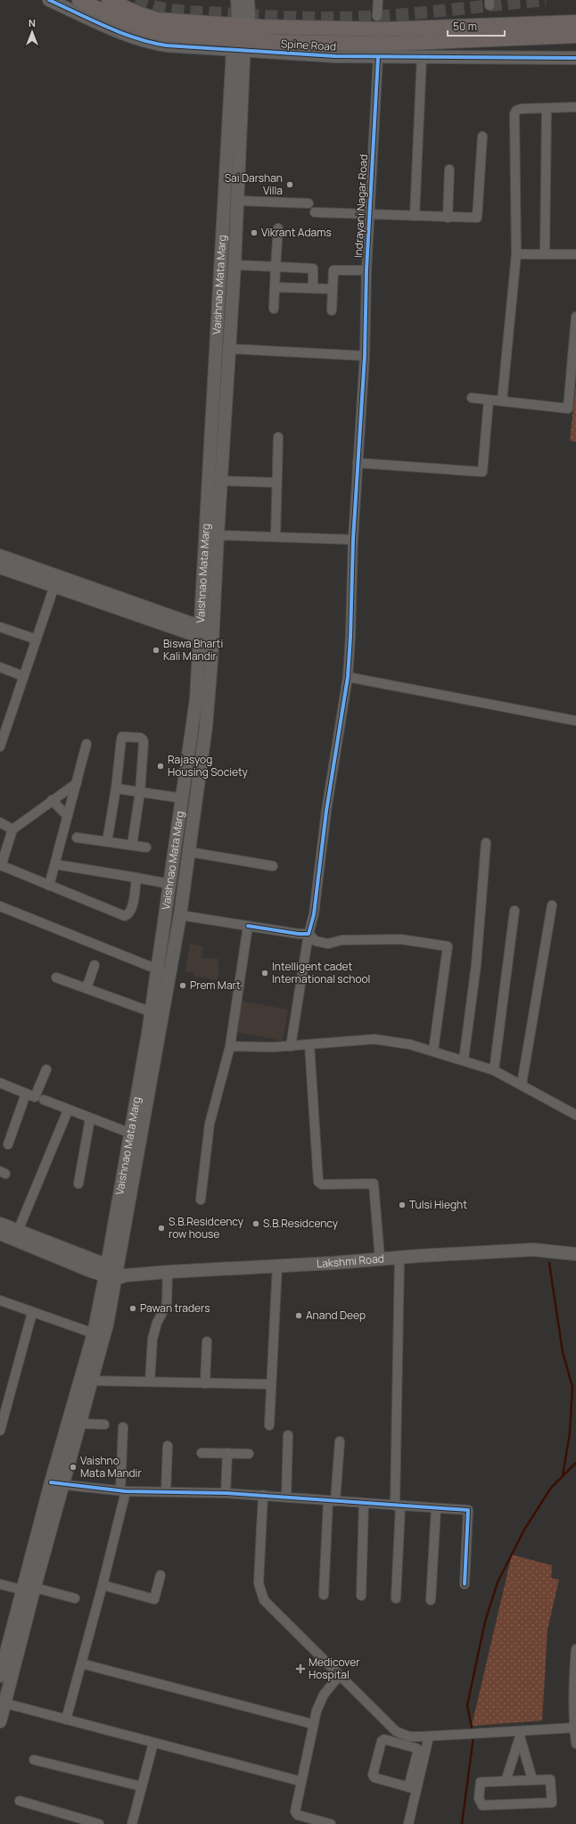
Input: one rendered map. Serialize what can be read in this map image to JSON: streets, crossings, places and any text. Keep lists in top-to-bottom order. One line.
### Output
{"streets":{"main road":["Spine Road","Vaishnao Mata Marg","Lakshmi Road"],"street":["Indrayani Nagar Road"]},"crossings":[["Spine Road","Indrayani Nagar Road"],["Spine Road","Vaishnao Mata Marg"],["Vaishnao Mata Marg","Lakshmi Road"]],"places":{"other":["Sai Darshan Villa","Vikrant Adams","Biswa Bharti Kali Mandir","Rajasyog Housing Society","Intelligent cadet International school","Prem Mart","Tulsi Hieght","S.B.Residcency","S.B.Residcency row house","Pawan traders","Anand Deep","Vaishno Mata Mandir"],"health":["Medicover Hospital"]},"scale_bar":"50 m","north":"top"}
